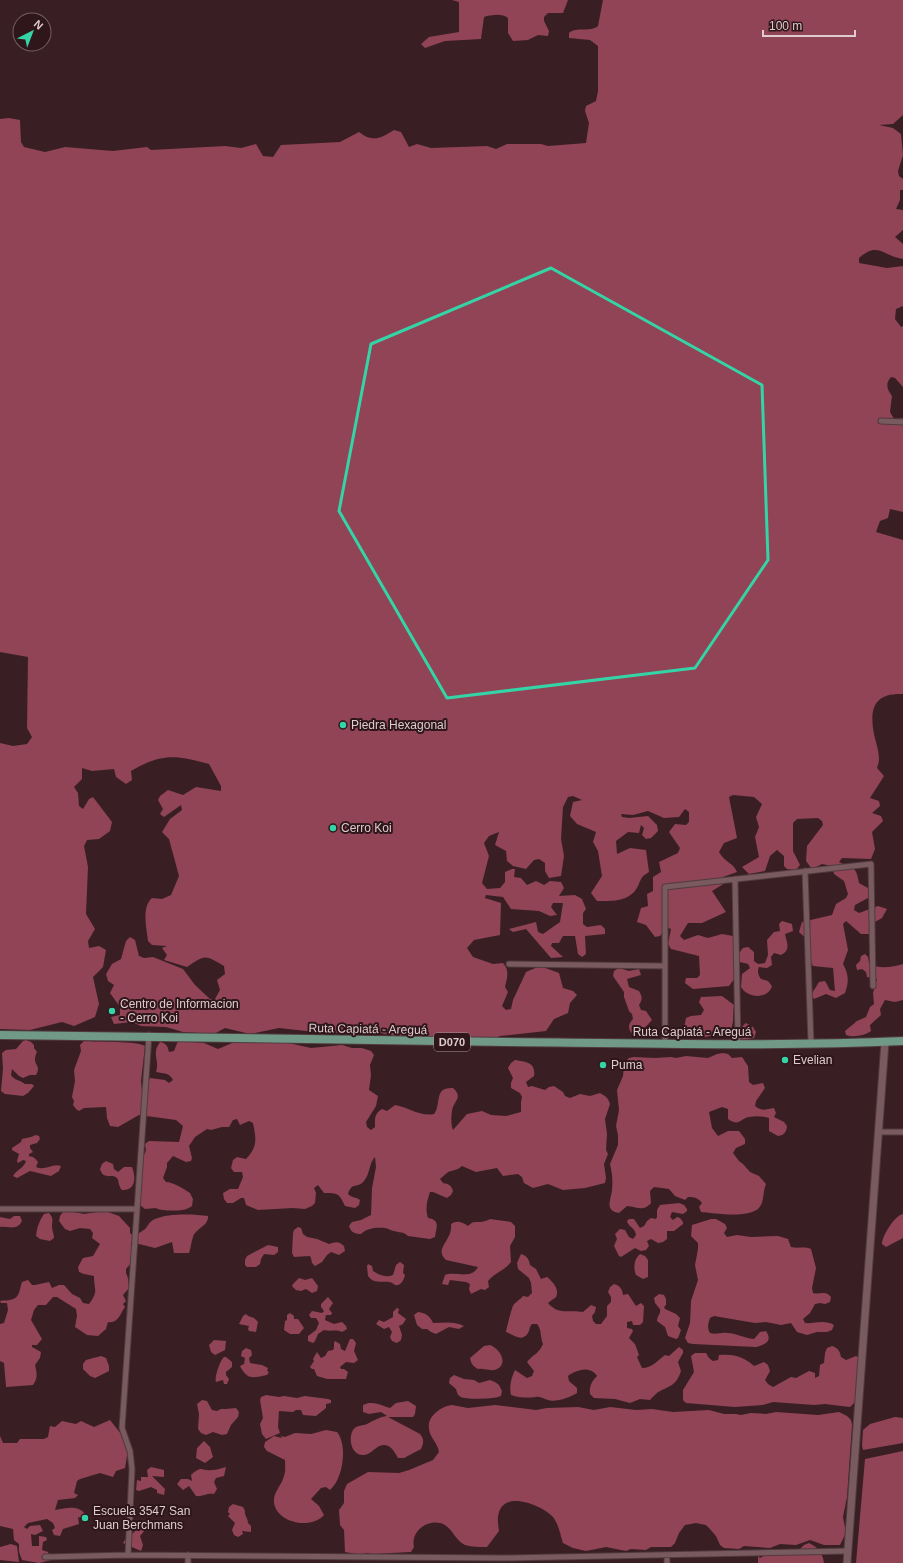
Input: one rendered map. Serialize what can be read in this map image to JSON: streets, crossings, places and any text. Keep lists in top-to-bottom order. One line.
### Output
{"streets":{"main road":["Ruta Capiatá - Areguá","D070"]},"places":["Piedra Hexagonal","Cerro Koi","Centro de Informacion - Cerro Koi","Evelian","Puma","Escuela 3547 San Juan Berchmans"],"scale_bar":"100 m","north":"top right"}
